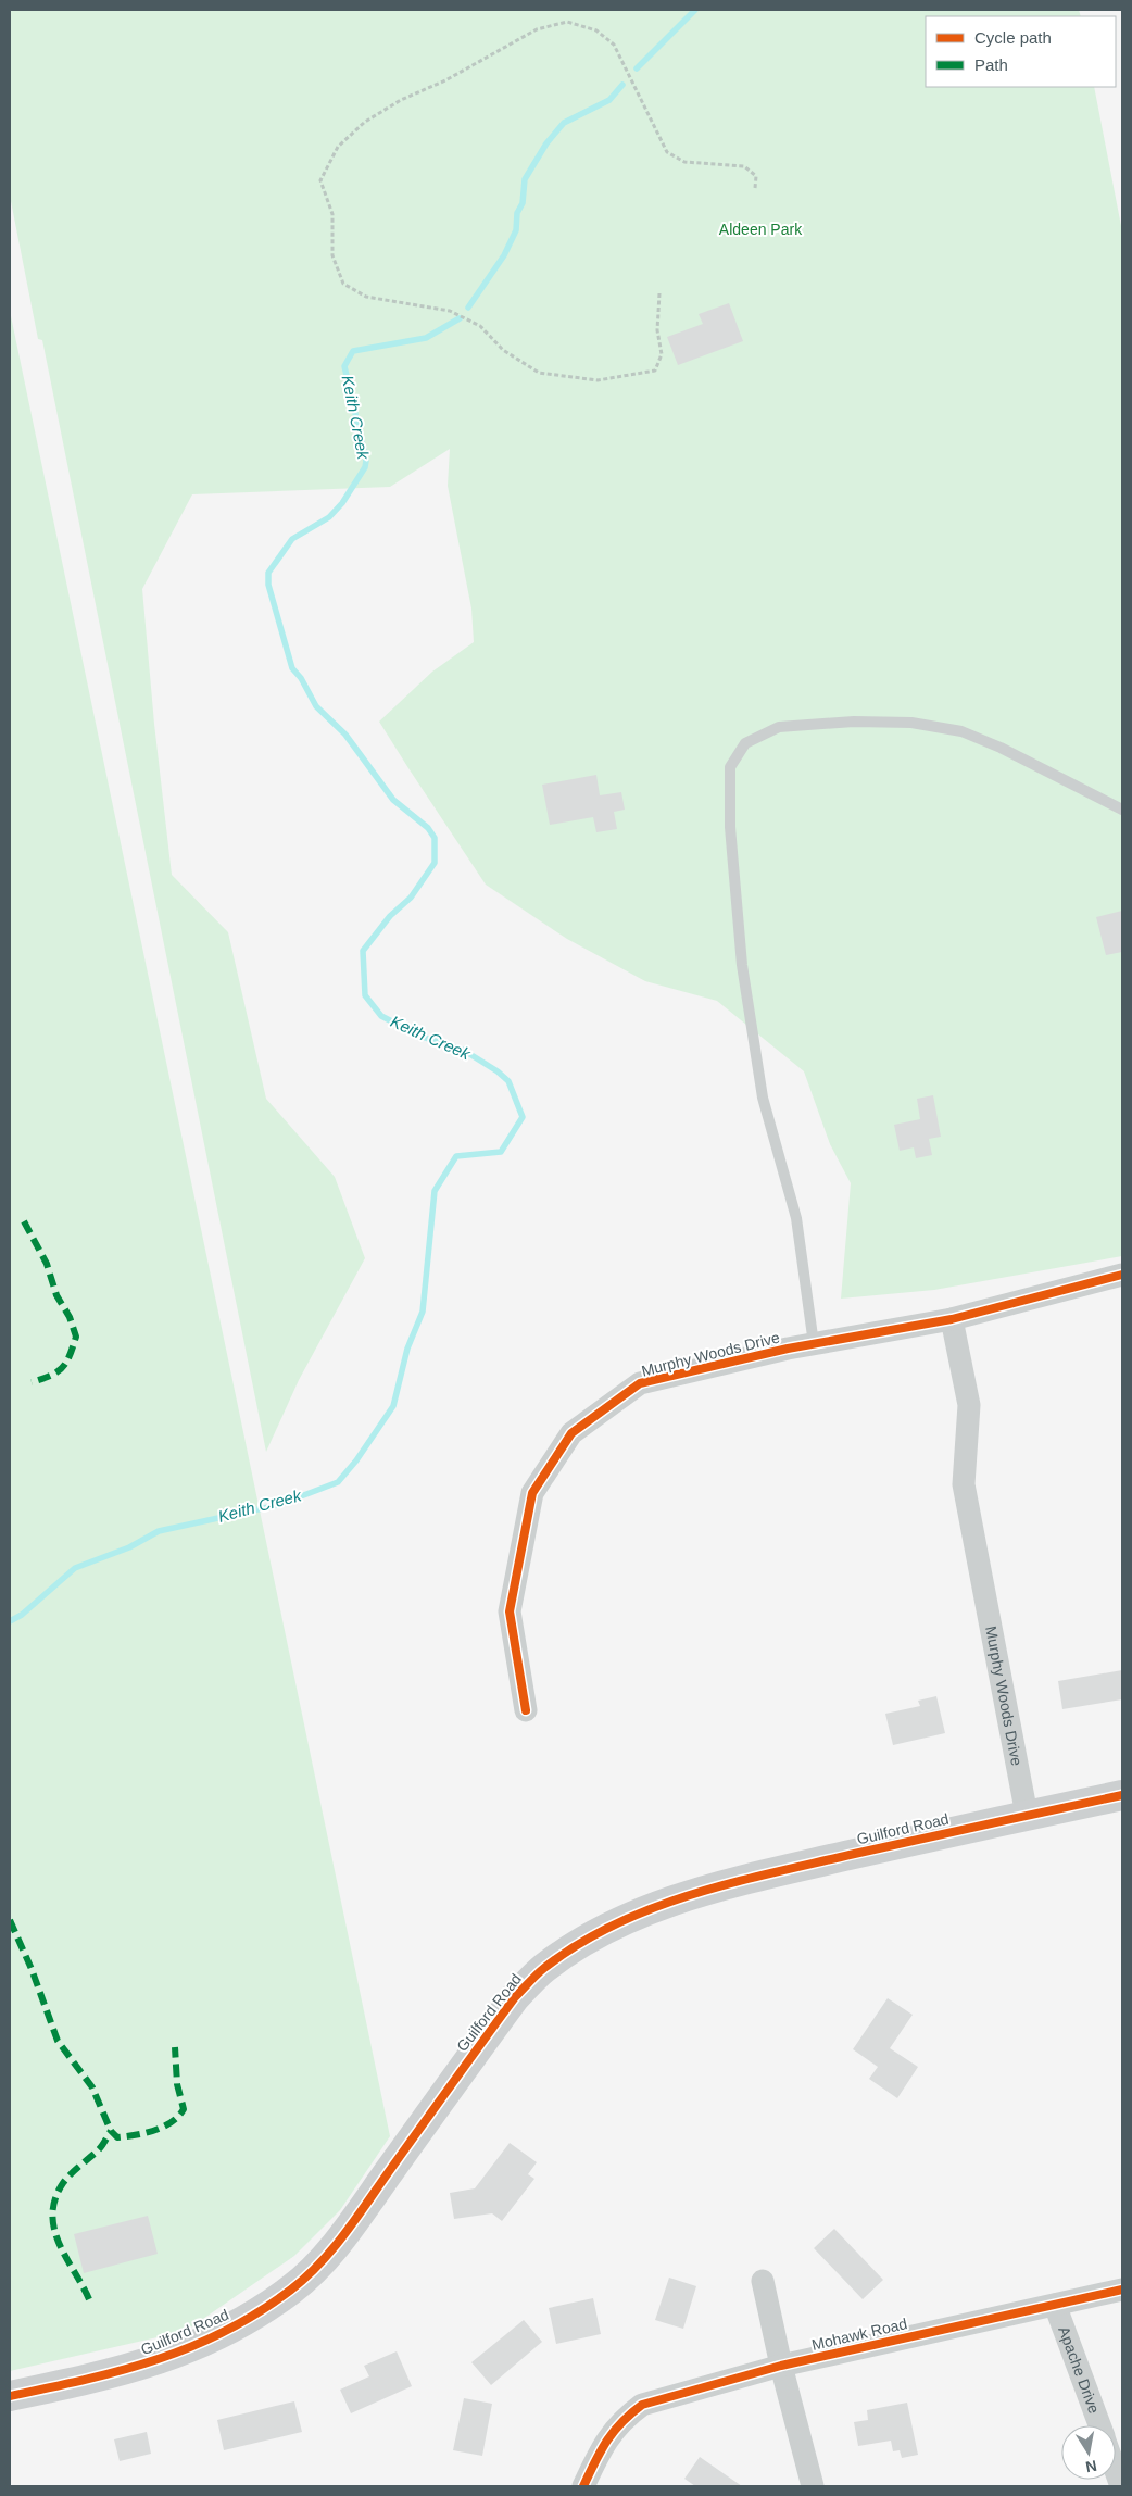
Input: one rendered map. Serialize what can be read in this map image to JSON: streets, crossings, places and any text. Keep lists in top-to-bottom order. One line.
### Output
{"streets":{"street":["Murphy Woods Drive","Guilford Road","Mohawk Road","Apache Drive"]},"crossings":[["Murphy Woods Drive","Guilford Road"],["Mohawk Road","Apache Drive"]],"water":["Keith Creek"],"parks":["Aldeen Park"],"legend":["Cycle path","Path"],"north":"bottom"}
